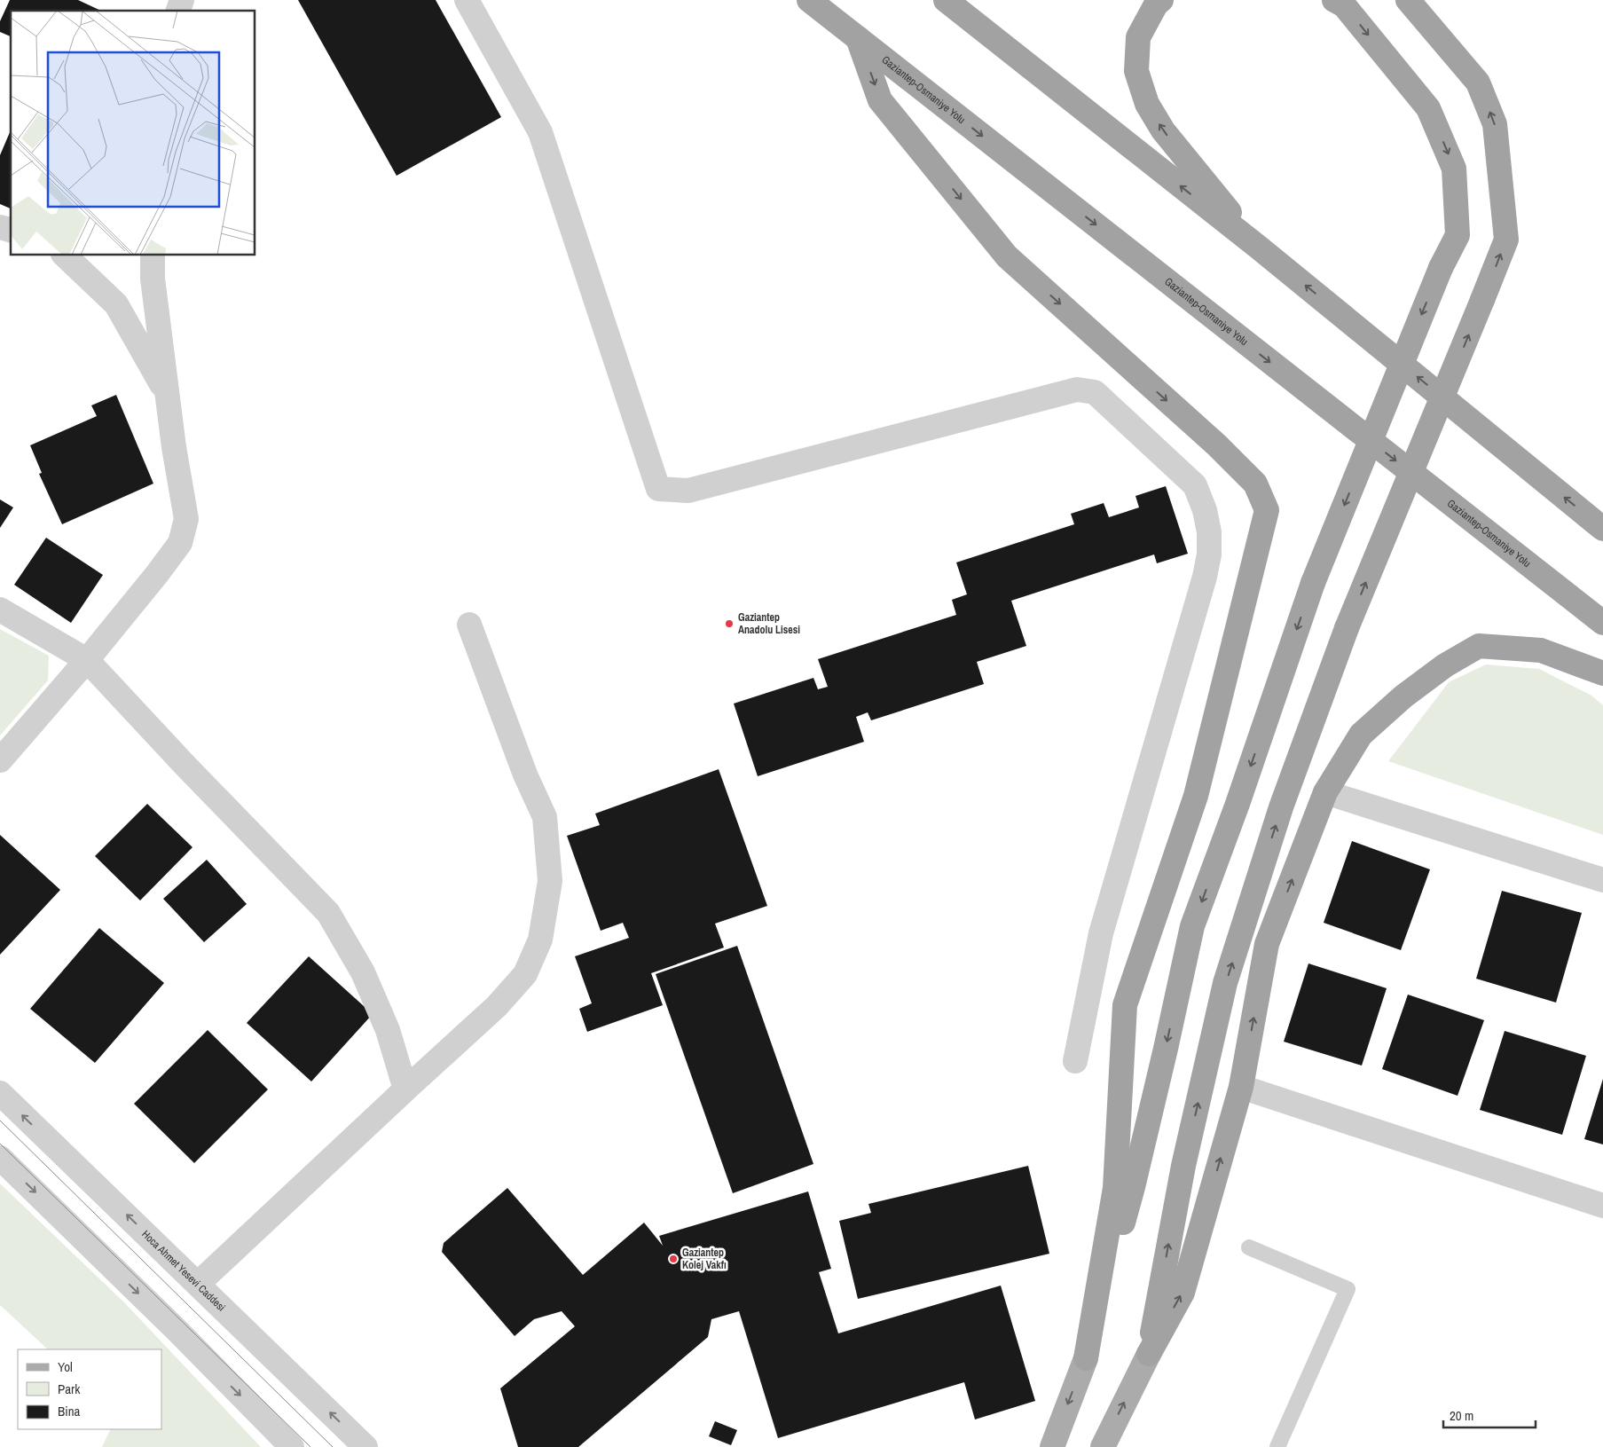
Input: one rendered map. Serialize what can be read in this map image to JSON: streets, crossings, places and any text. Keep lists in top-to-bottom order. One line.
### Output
{"streets":{"highway":["Gaziantep-Osmaniye Yolu"],"street":["Hoca Ahmet Yesevi Caddesi"]},"places":["Gaziantep Anadolu Lisesi","Gaziantep Kolej Vakfı"],"legend":["Yol","Park","Bina"],"scale_bar":"20 m"}
